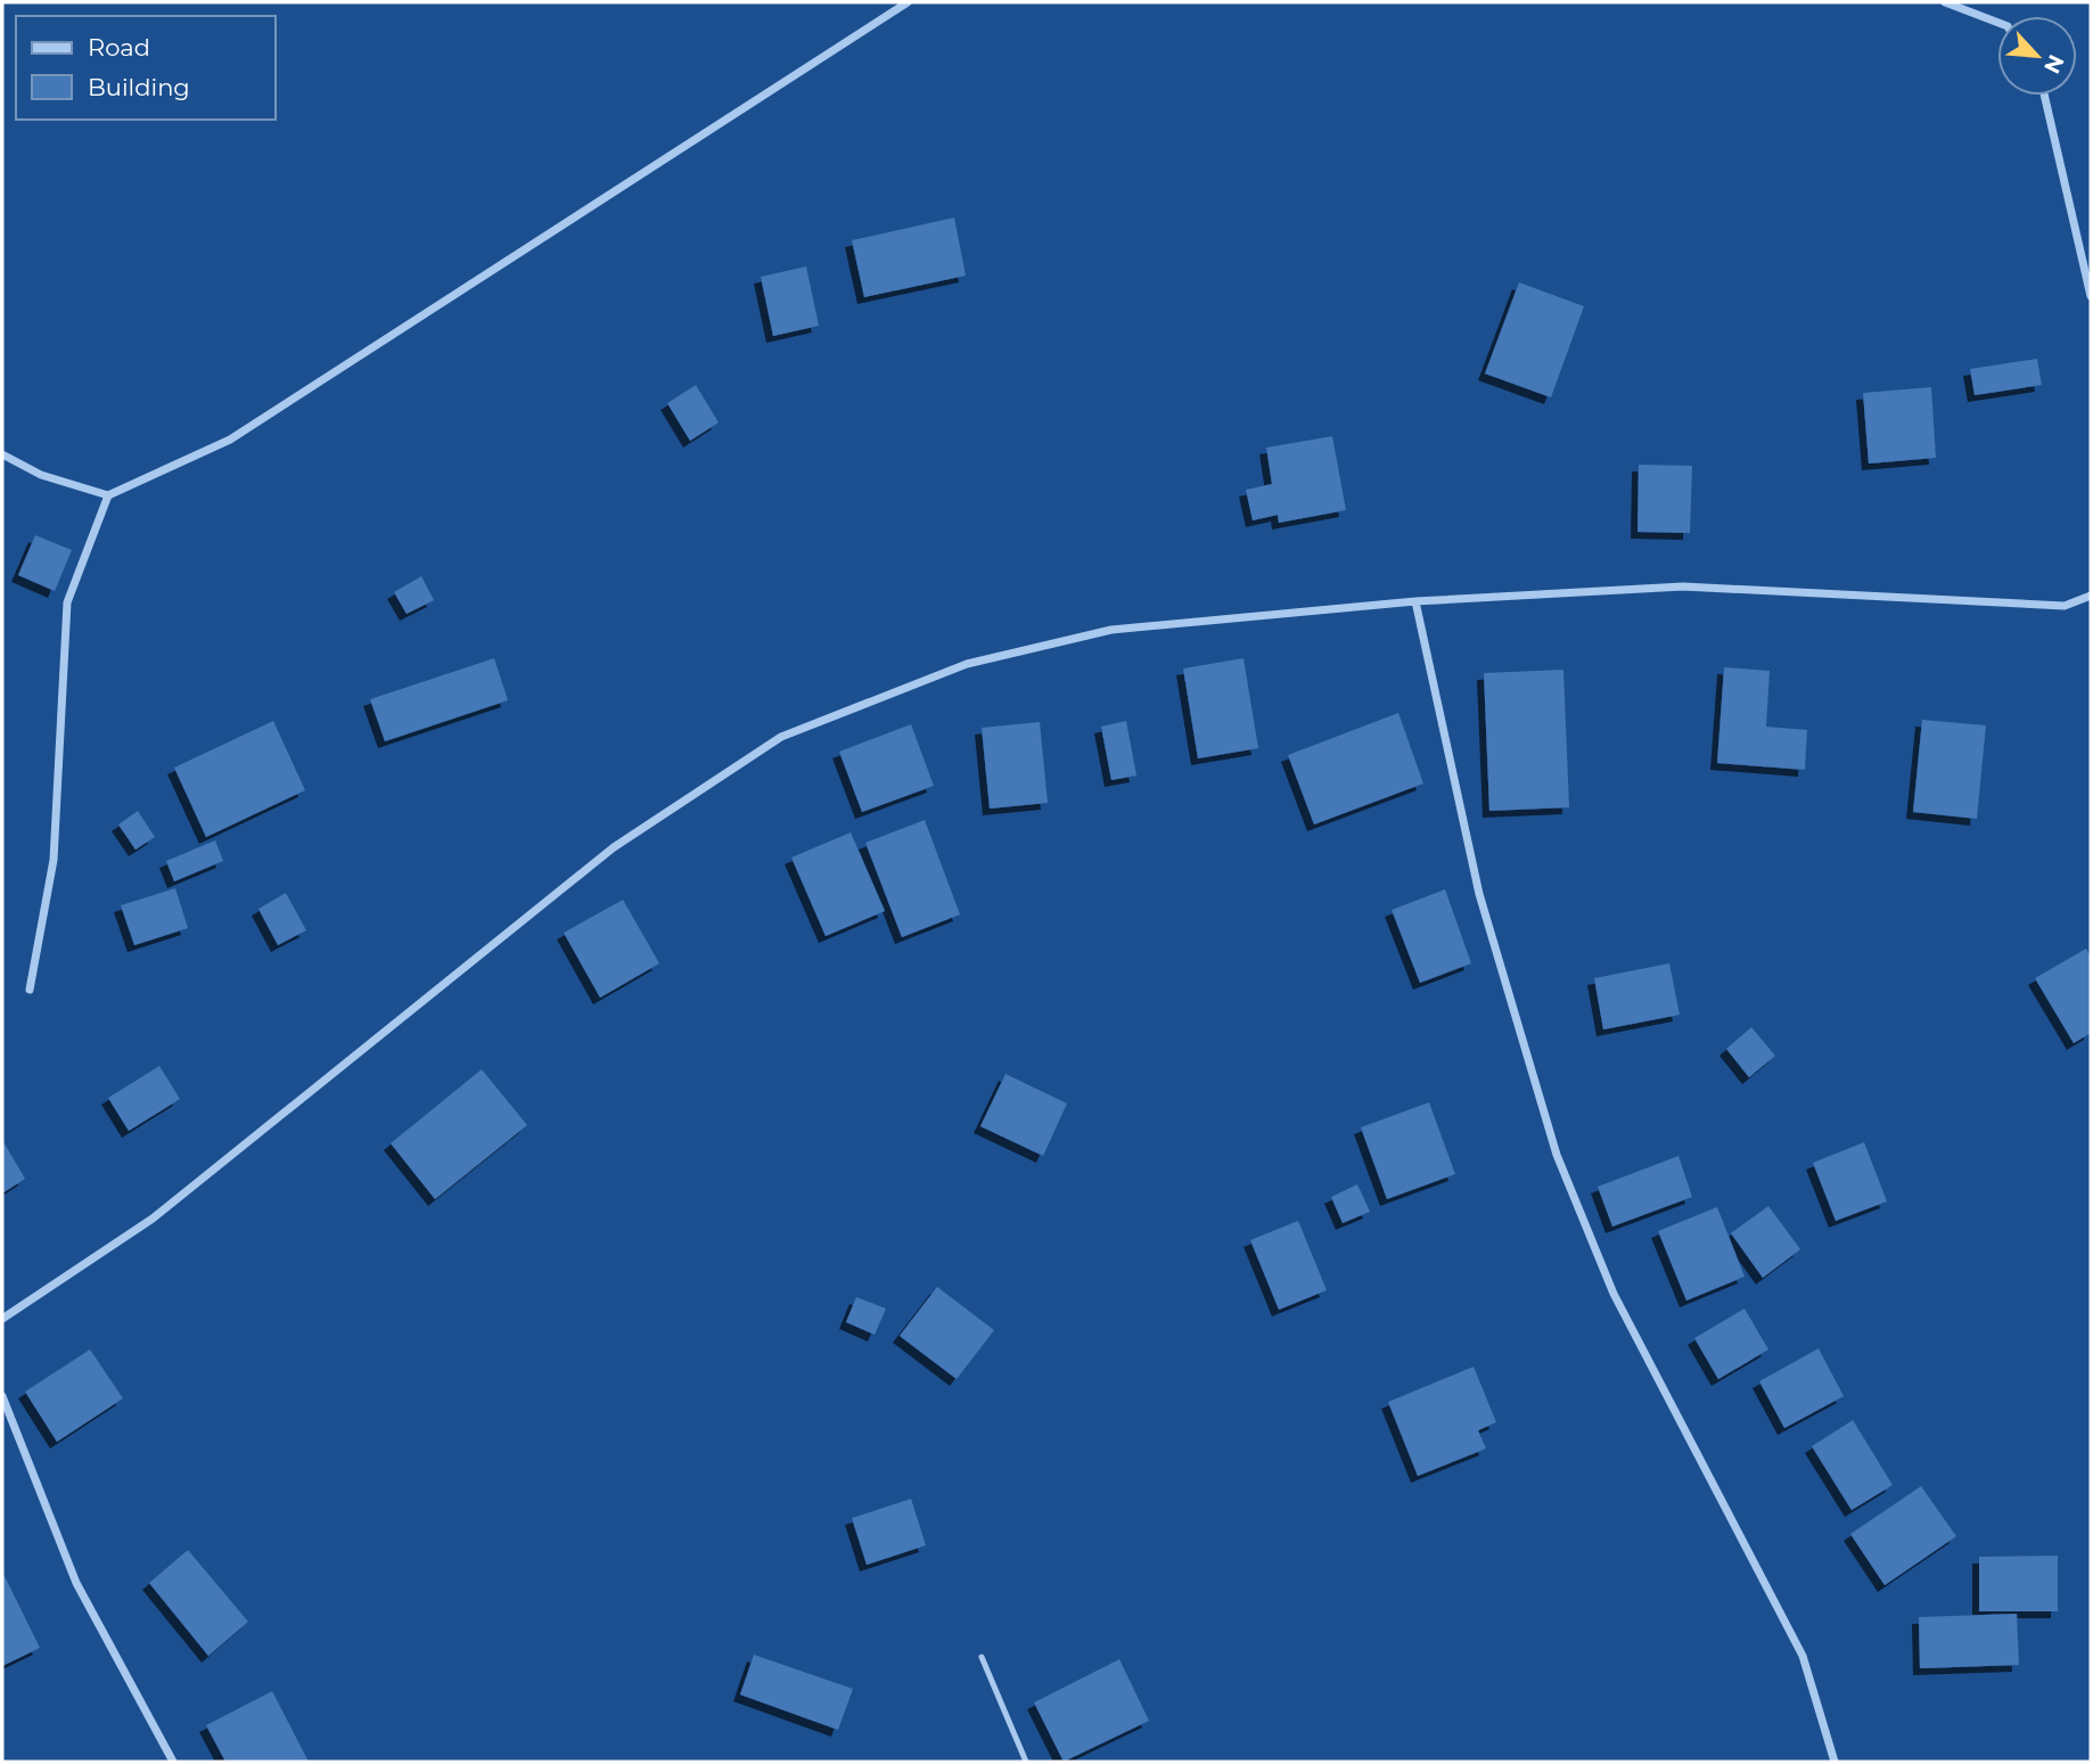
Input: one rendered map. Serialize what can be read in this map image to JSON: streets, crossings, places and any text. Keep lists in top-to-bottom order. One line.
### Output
{"legend":["Road","Building"],"north":"bottom right"}
